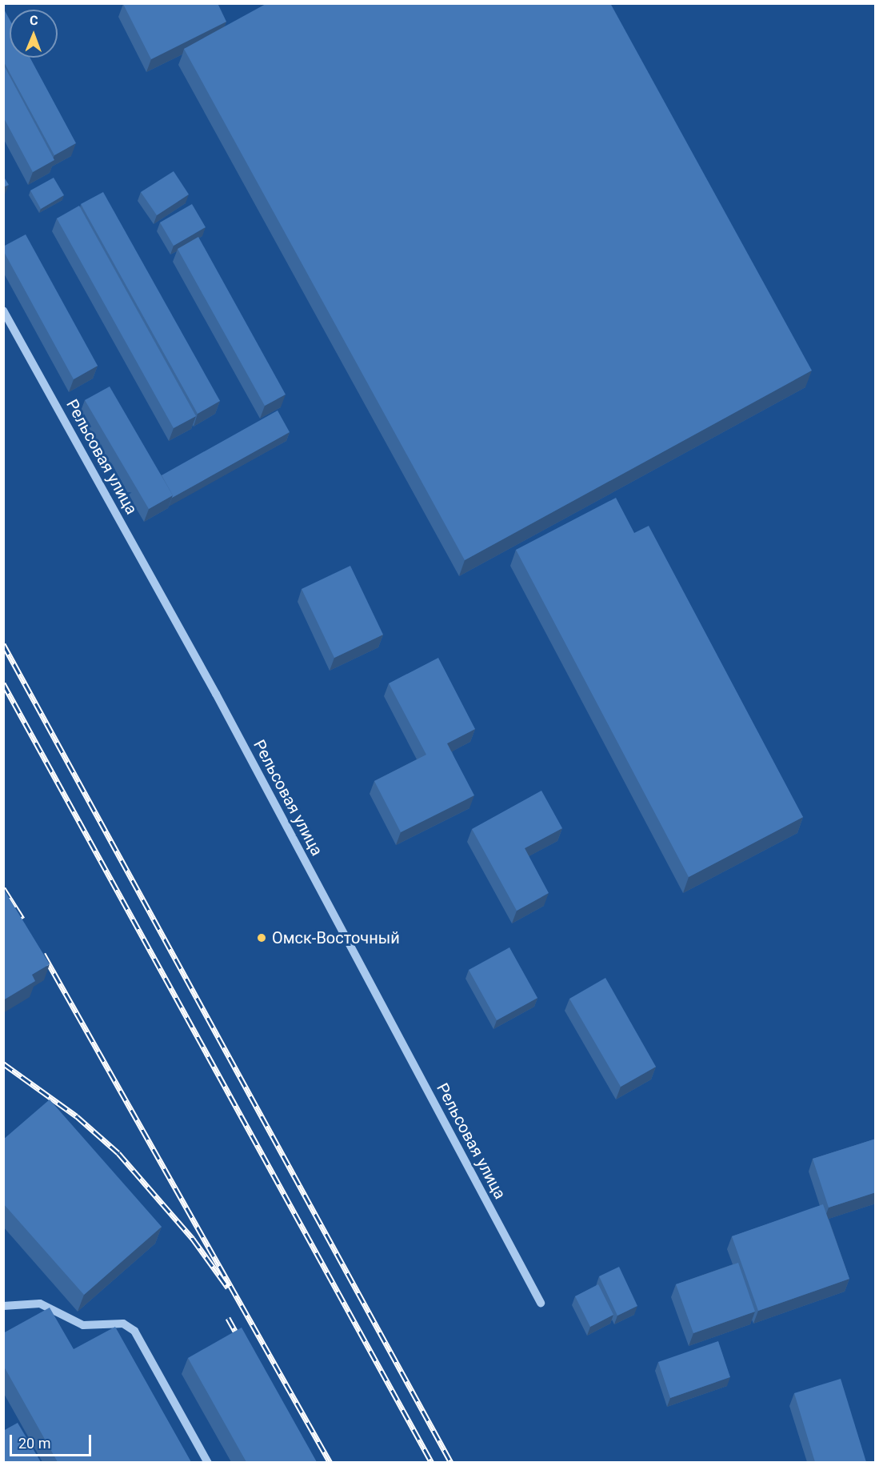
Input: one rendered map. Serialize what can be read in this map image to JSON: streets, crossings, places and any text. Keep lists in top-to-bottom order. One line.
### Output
{"streets":{"street":["Рельсовая улица"]},"places":["Омск-Восточный"],"scale_bar":"20 m","north":"top"}
